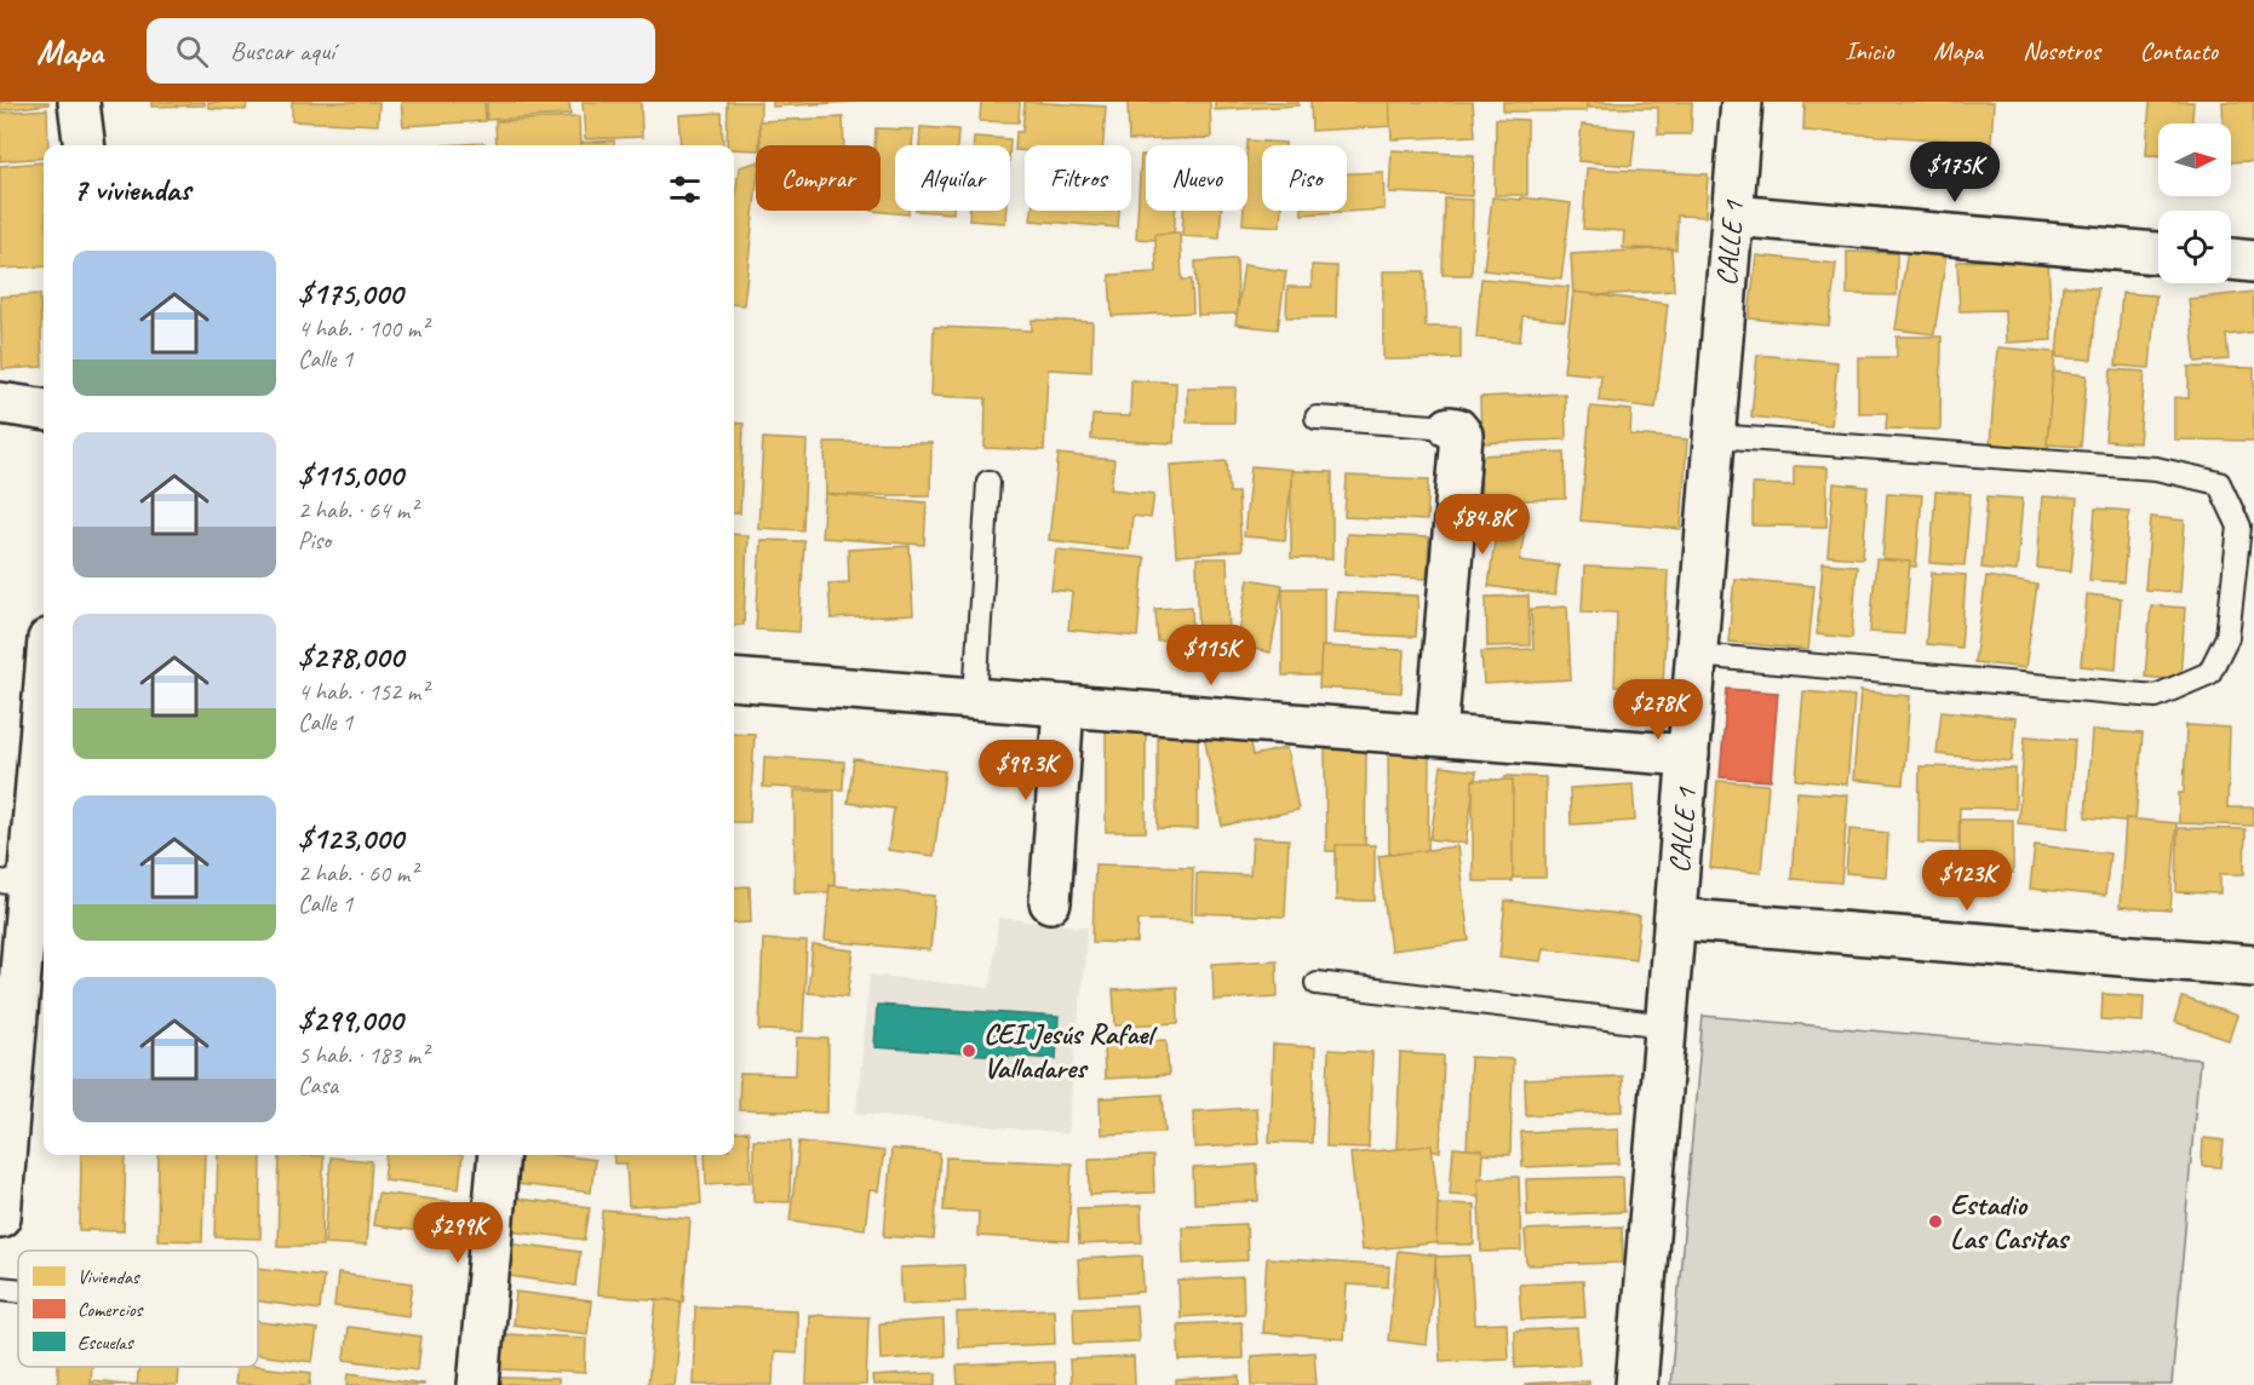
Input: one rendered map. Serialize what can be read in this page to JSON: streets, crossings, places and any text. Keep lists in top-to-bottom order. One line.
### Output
{"streets":{"street":["CALLE 1"]},"places":["CEI Jesús Rafael Valladares","Estadio Las Casitas"],"legend":["Viviendas","Comercios","Escuelas"],"north":"right","page":{"header":"Mapa","search":"Buscar aquí","nav":["Inicio","Mapa","Nosotros","Contacto"],"price":["$175K","$84.8K","$115K","$278K","$99.3K","$123K","$299K"],"chip":["Comprar","Alquilar","Filtros","Nuevo","Piso"],"heading":"7 viviendas","list":[{"name":"$175,000","note":"4 hab. · 100 m² · Calle 1"},{"name":"$115,000","note":"2 hab. · 64 m² · Piso"},{"name":"$278,000","note":"4 hab. · 152 m² · Calle 1"},{"name":"$123,000","note":"2 hab. · 60 m² · Calle 1"},{"name":"$299,000","note":"5 hab. · 183 m² · Casa"}]}}
